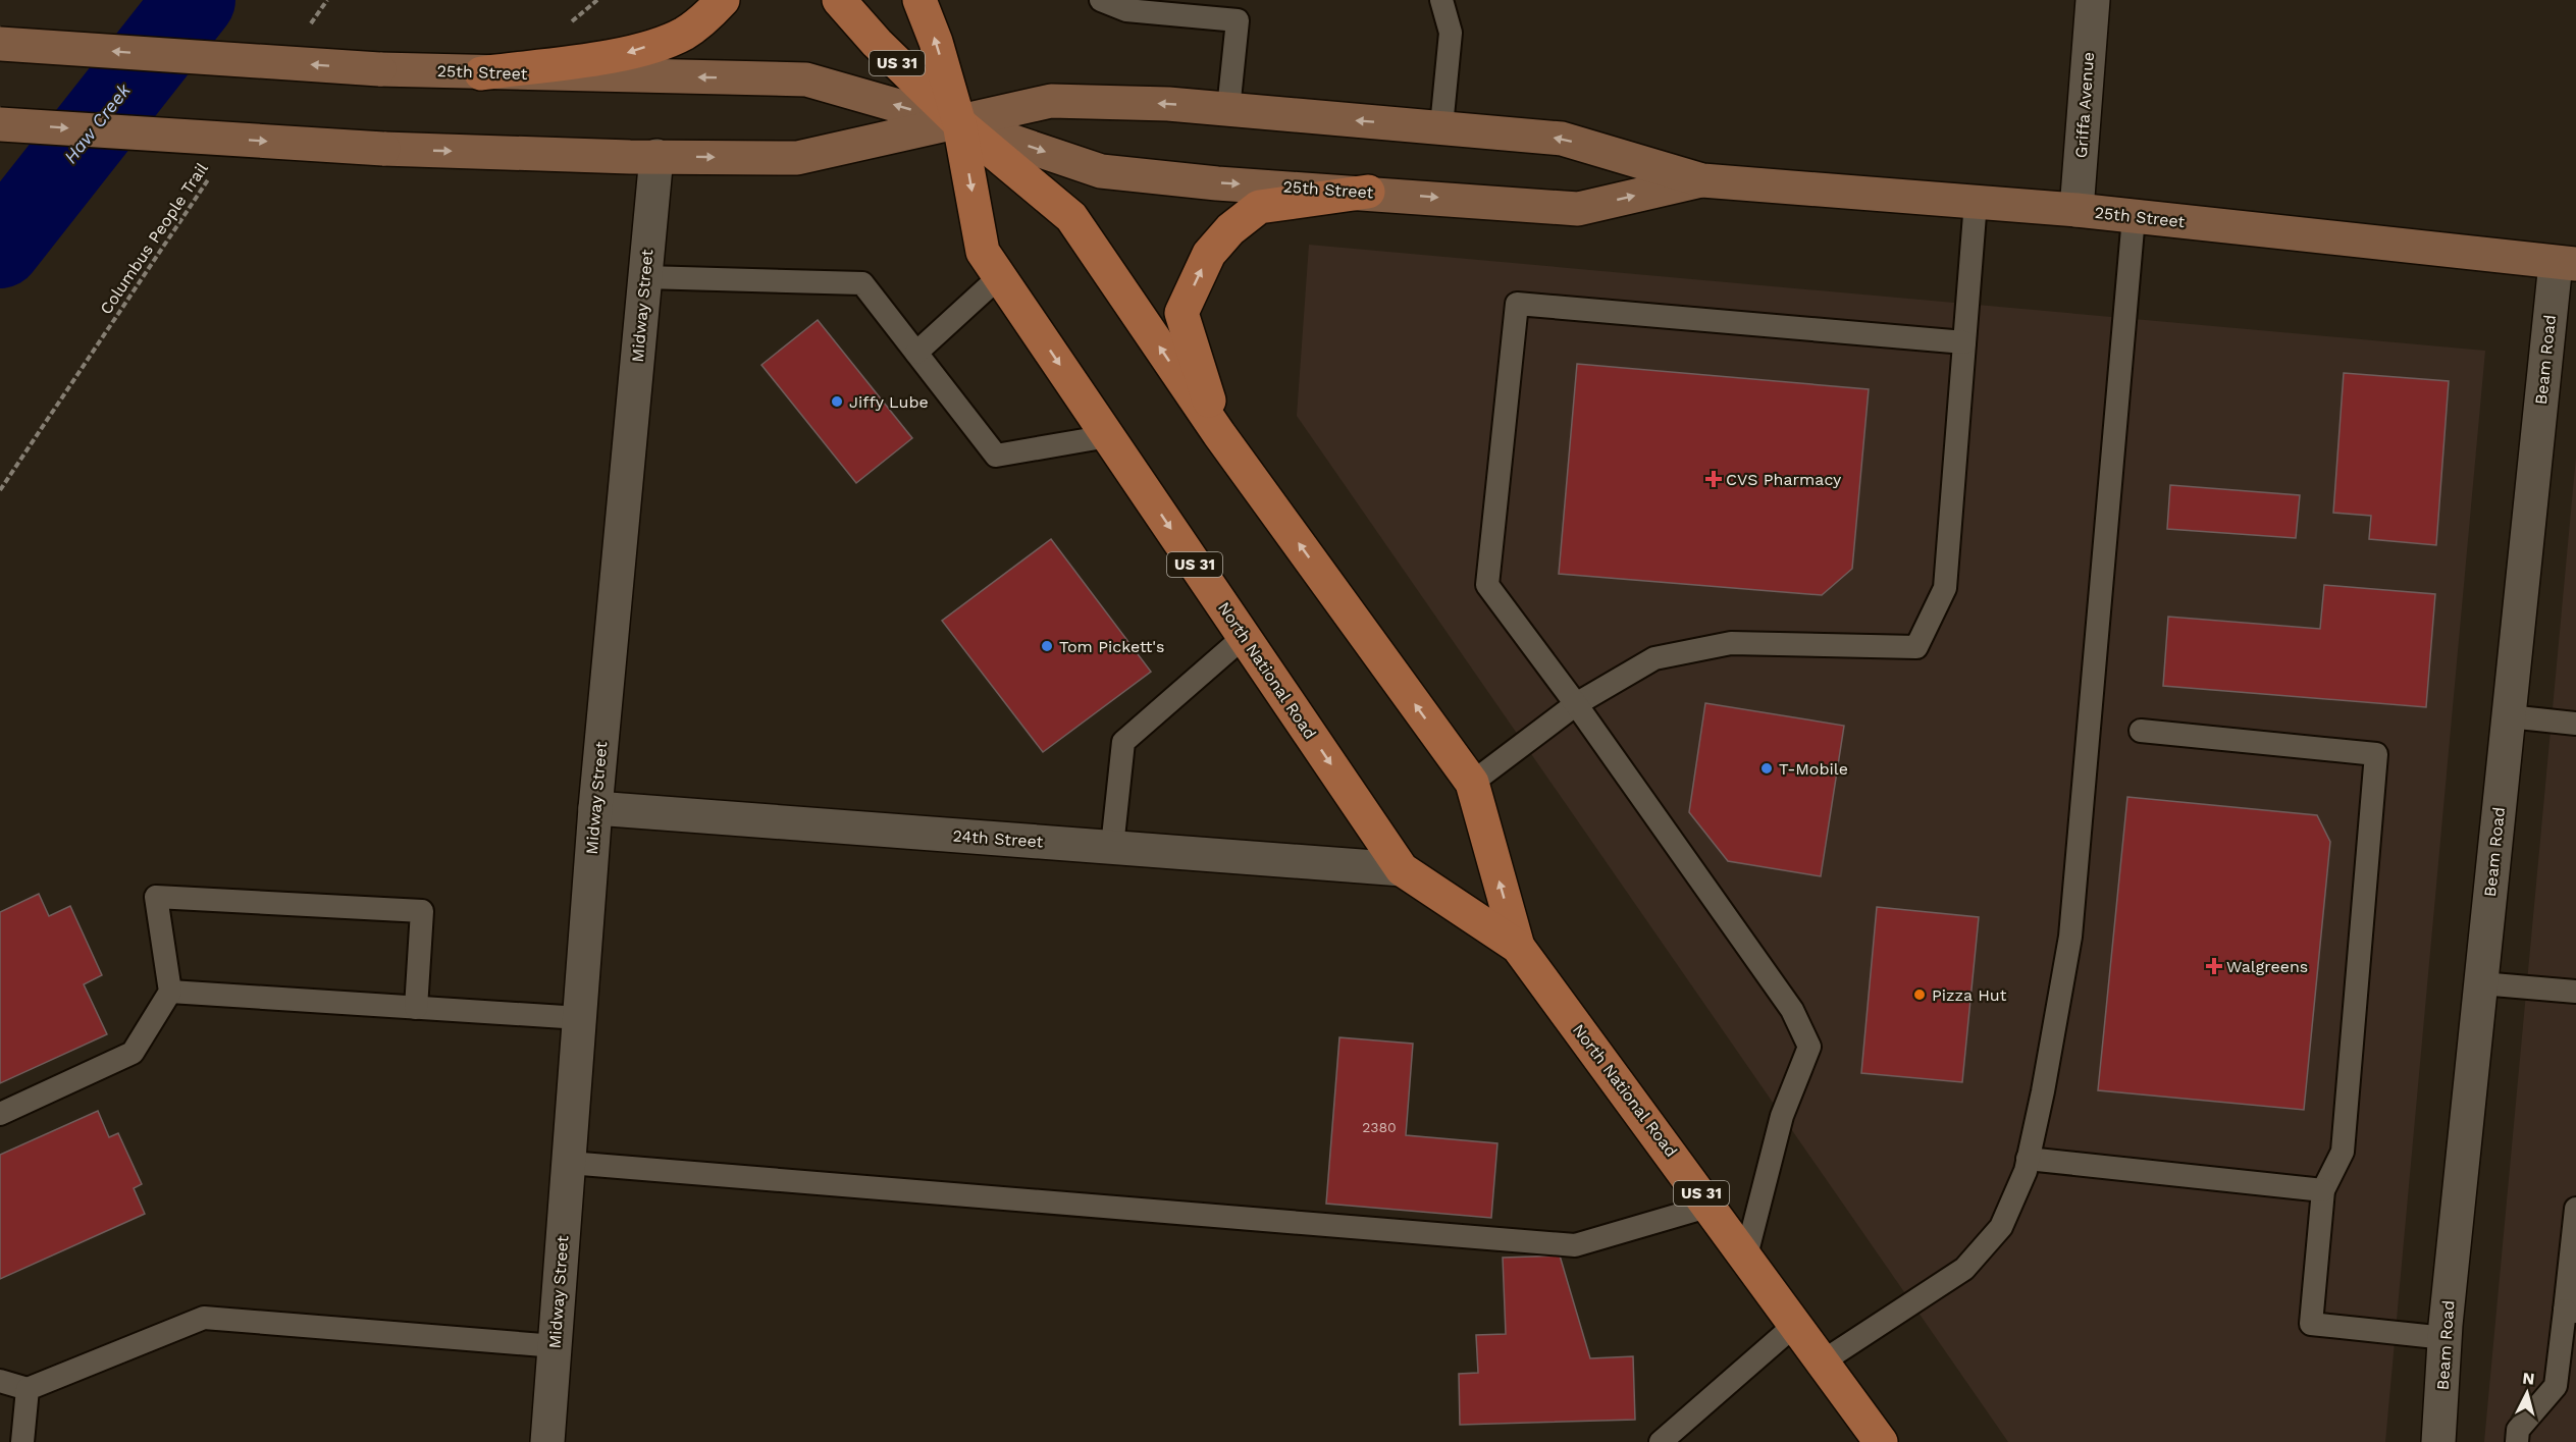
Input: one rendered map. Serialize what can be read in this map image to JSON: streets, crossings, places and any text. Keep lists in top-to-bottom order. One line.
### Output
{"streets":{"main road":["US 31","25th Street","North National Road"],"street":["Griffa Avenue","Midway Street","Beam Road","24th Street"],"path":["Columbus People Trail"]},"crossings":[["25th Street","Griffa Avenue"],["25th Street","Midway Street"],["25th Street","Beam Road"],["25th Street","North National Road"],["Midway Street","24th Street"],["North National Road","24th Street"]],"water":["Haw Creek"],"places":{"other":["Jiffy Lube","Tom Pickett's","T-Mobile","Pizza Hut"],"health":["CVS Pharmacy","Walgreens"]},"house_numbers":["2380"],"north":"top"}
